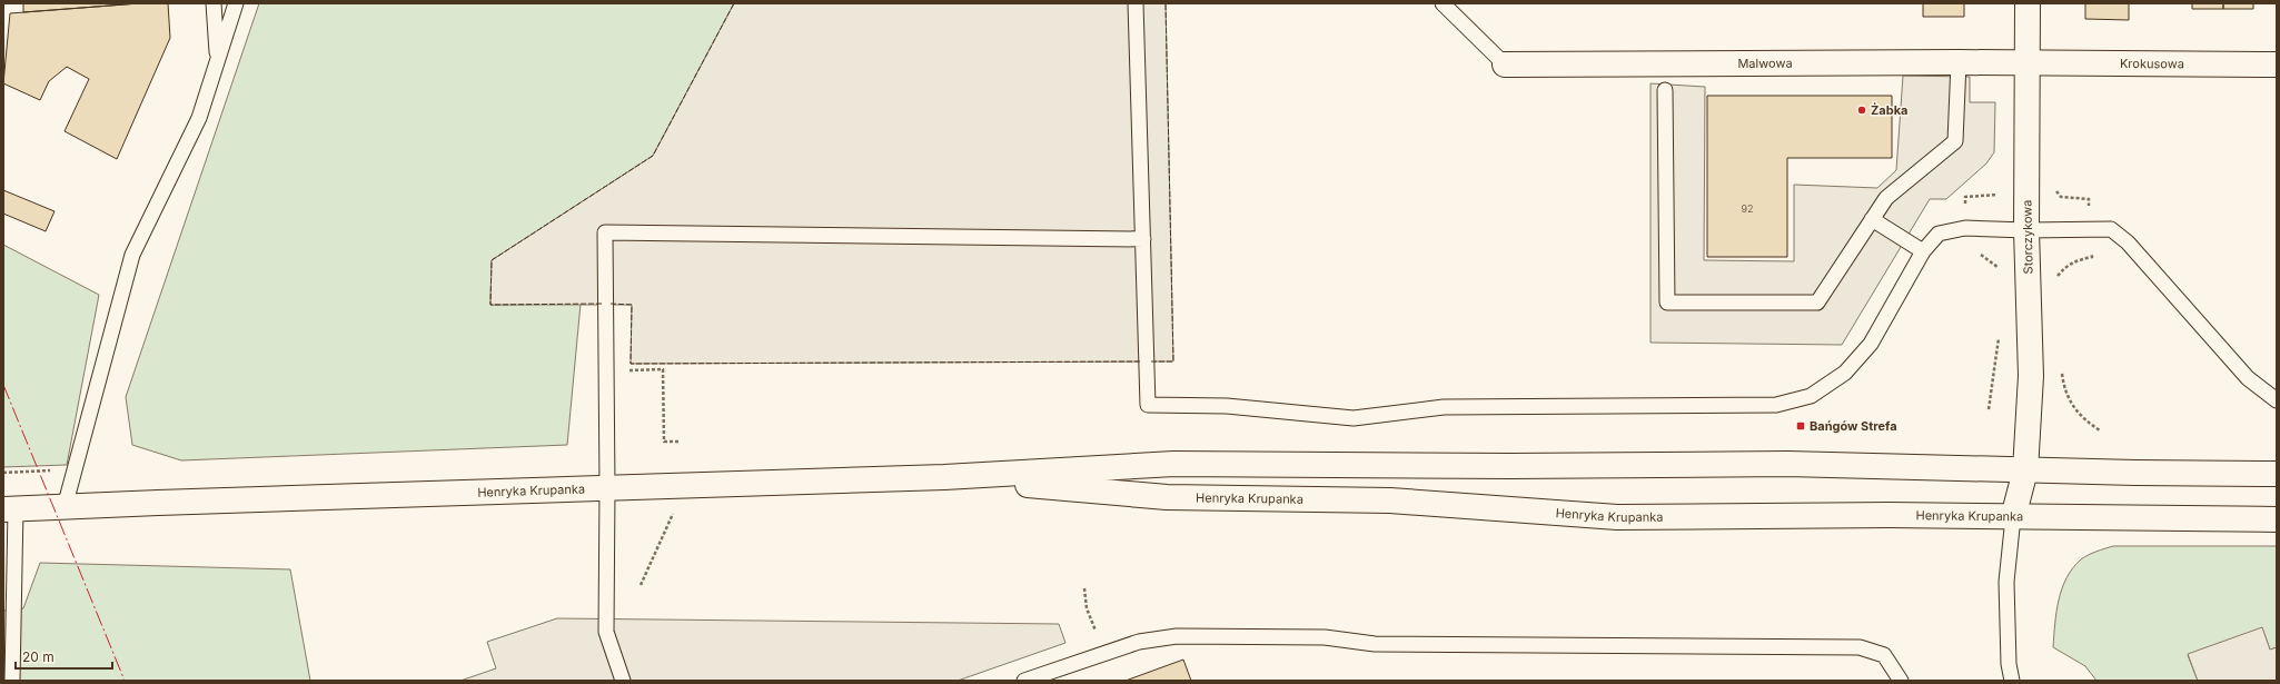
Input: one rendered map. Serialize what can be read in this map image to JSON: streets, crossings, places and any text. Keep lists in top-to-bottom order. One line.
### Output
{"streets":{"main road":["Malwowa","Krokusowa","Storczykowa","Henryka Krupanka"]},"crossings":[["Malwowa","Krokusowa"],["Malwowa","Storczykowa"],["Krokusowa","Storczykowa"],["Storczykowa","Henryka Krupanka"]],"places":{"other":["Żabka"],"transit":["Bańgów Strefa"]},"house_numbers":["92"],"scale_bar":"20 m"}
